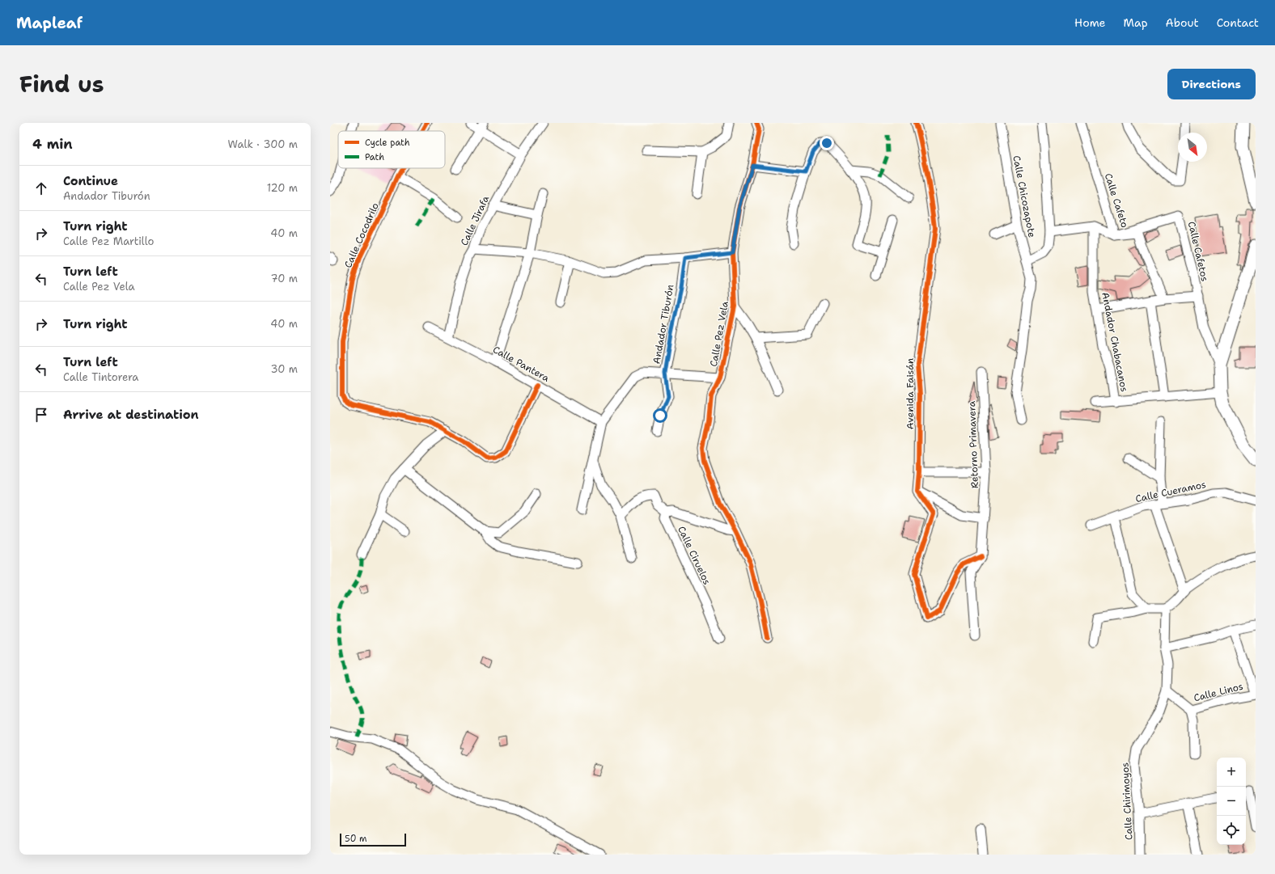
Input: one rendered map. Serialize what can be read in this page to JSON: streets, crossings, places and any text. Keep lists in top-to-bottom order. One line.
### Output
{"streets":{"street":["Calle Chicozapote","Calle Cafeto","Calle Jirafa","Calle Cocodrilo","Calle Cafetos","Andador Tiburón","Calle Pez Vela","Andador Chabacanos","Calle Pantera","Avenida Faisán","Retorno Primavera","Calle Cueramos","Calle Ciruelos","Calle Linos","Calle Chirimoyos"]},"crossings":[["Calle Cafeto","Calle Cafetos"],["Calle Jirafa","Calle Pantera"],["Andador Tiburón","Calle Pez Vela"],["Calle Pez Vela","Calle Pantera"]],"legend":["Cycle path","Path"],"scale_bar":"50 m","north":"bottom right","page":{"header":"Mapleaf","nav":["Home","Map","About","Contact"],"title":"Find us","buttons":"Directions","heading":["4 min","Walk · 300 m"],"list":[["Continue","Andador Tiburón","120 m"],["Turn right","Calle Pez Martillo","40 m"],["Turn left","Calle Pez Vela","70 m"],["Turn right","40 m"],["Turn left","Calle Tintorera","30 m"],"Arrive at destination"],"map_buttons":["+","−"],"scale":"50 m"}}
